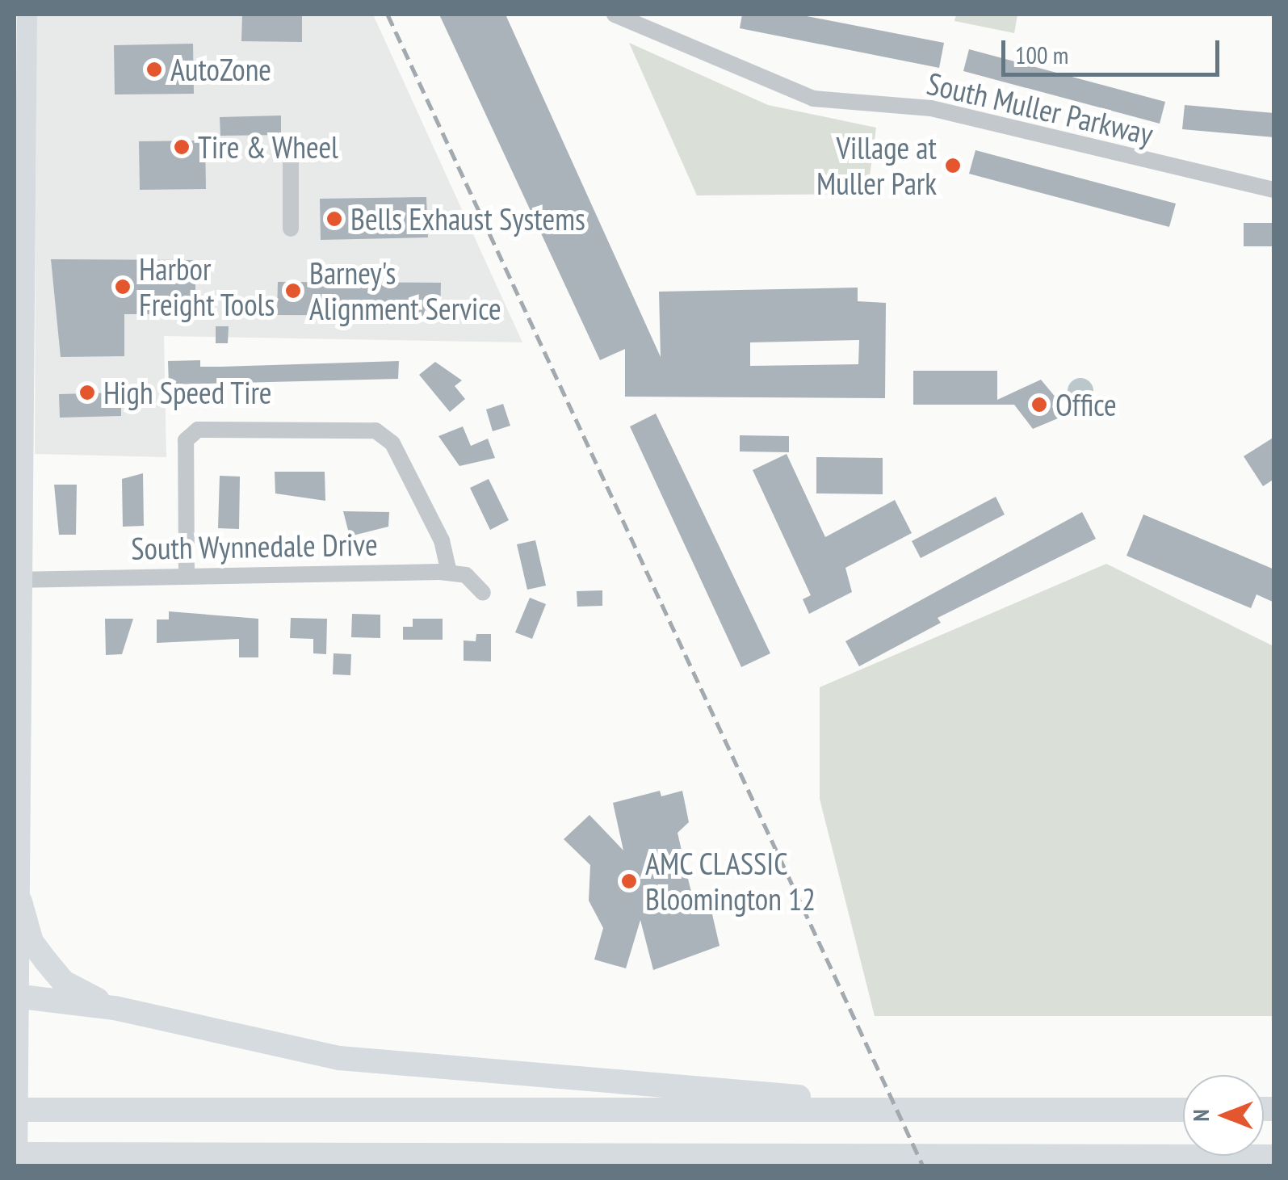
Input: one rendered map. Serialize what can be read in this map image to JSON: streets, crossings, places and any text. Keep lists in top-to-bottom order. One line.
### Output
{"streets":{"street":["South Muller Parkway","South Wynnedale Drive"]},"places":["AutoZone","Tire & Wheel","Village at Muller Park","Bells Exhaust Systems","Harbor Freight Tools","Barney's Alignment Service","High Speed Tire","Office","AMC CLASSIC Bloomington 12"],"scale_bar":"100 m","north":"left"}
